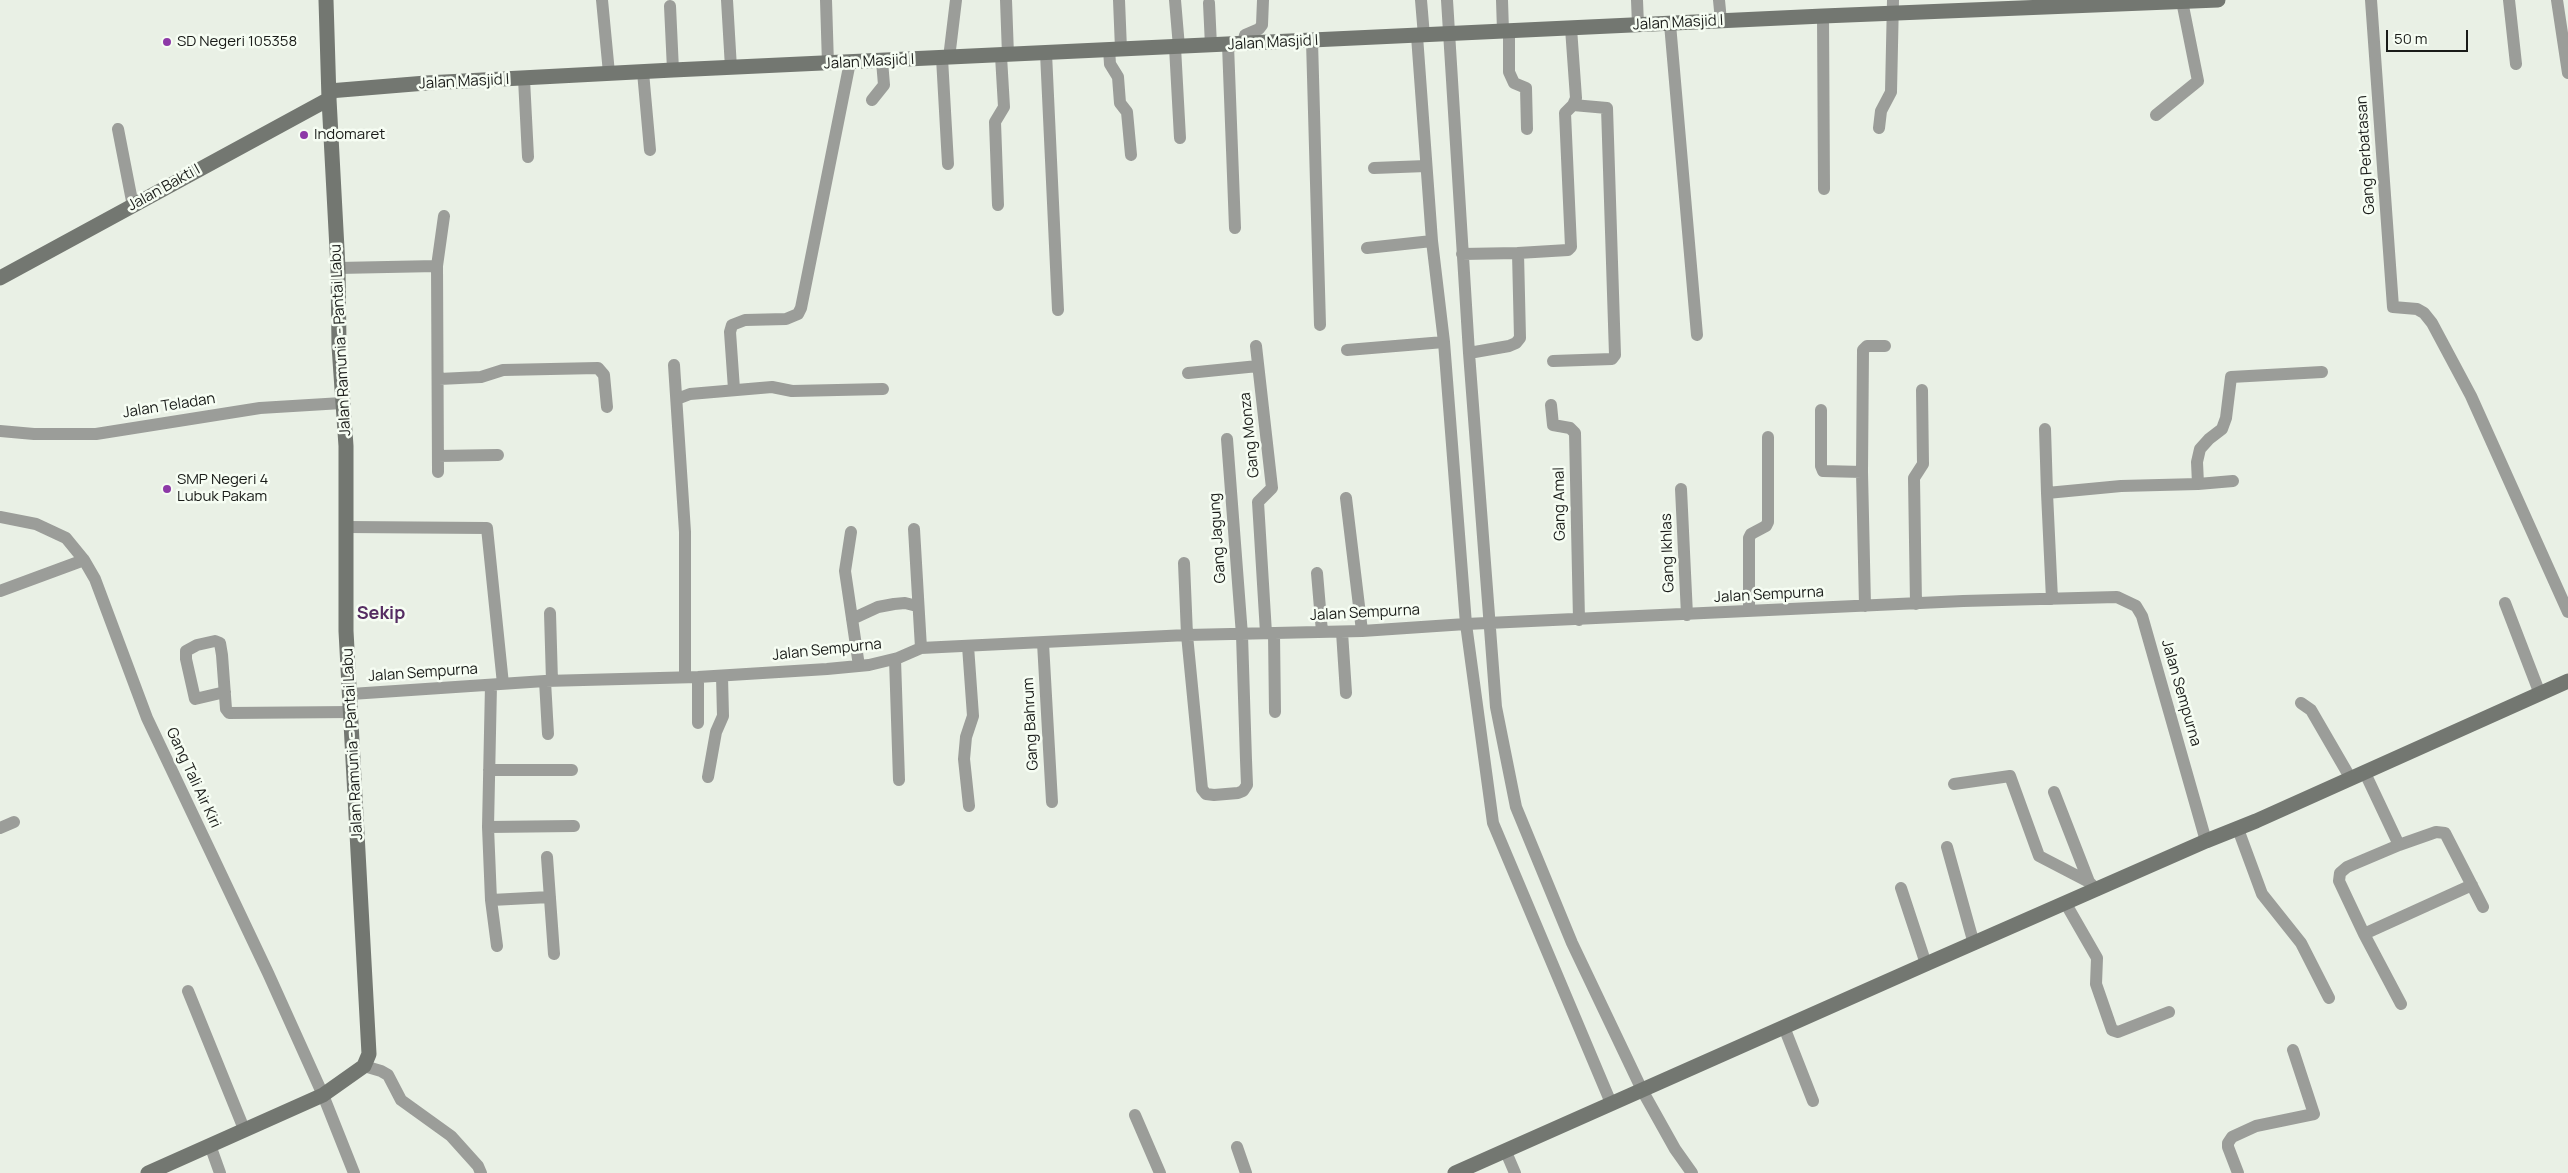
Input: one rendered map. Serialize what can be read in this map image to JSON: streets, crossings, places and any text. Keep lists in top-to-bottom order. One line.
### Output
{"streets":{"main road":["Jalan Masjid I","Jalan Bakti I","Jalan Ramunia - Pantai Labu"],"street":["Gang Perbatasan","Jalan Teladan","Gang Monza","Gang Amal","Gang Jagung","Gang Ikhlas","Jalan Sempurna","Gang Bahrum","Gang Tali Air Kiri"]},"crossings":[["Jalan Masjid I","Jalan Bakti I"],["Jalan Masjid I","Jalan Ramunia - Pantai Labu"],["Jalan Bakti I","Jalan Ramunia - Pantai Labu"],["Jalan Ramunia - Pantai Labu","Jalan Teladan"],["Jalan Ramunia - Pantai Labu","Jalan Sempurna"],["Gang Monza","Jalan Sempurna"],["Gang Amal","Jalan Sempurna"],["Gang Jagung","Jalan Sempurna"],["Gang Ikhlas","Jalan Sempurna"],["Jalan Sempurna","Gang Bahrum"]],"districts":["Sekip"],"places":["SD Negeri 105358","Indomaret","SMP Negeri 4 Lubuk Pakam"],"scale_bar":"50 m"}
